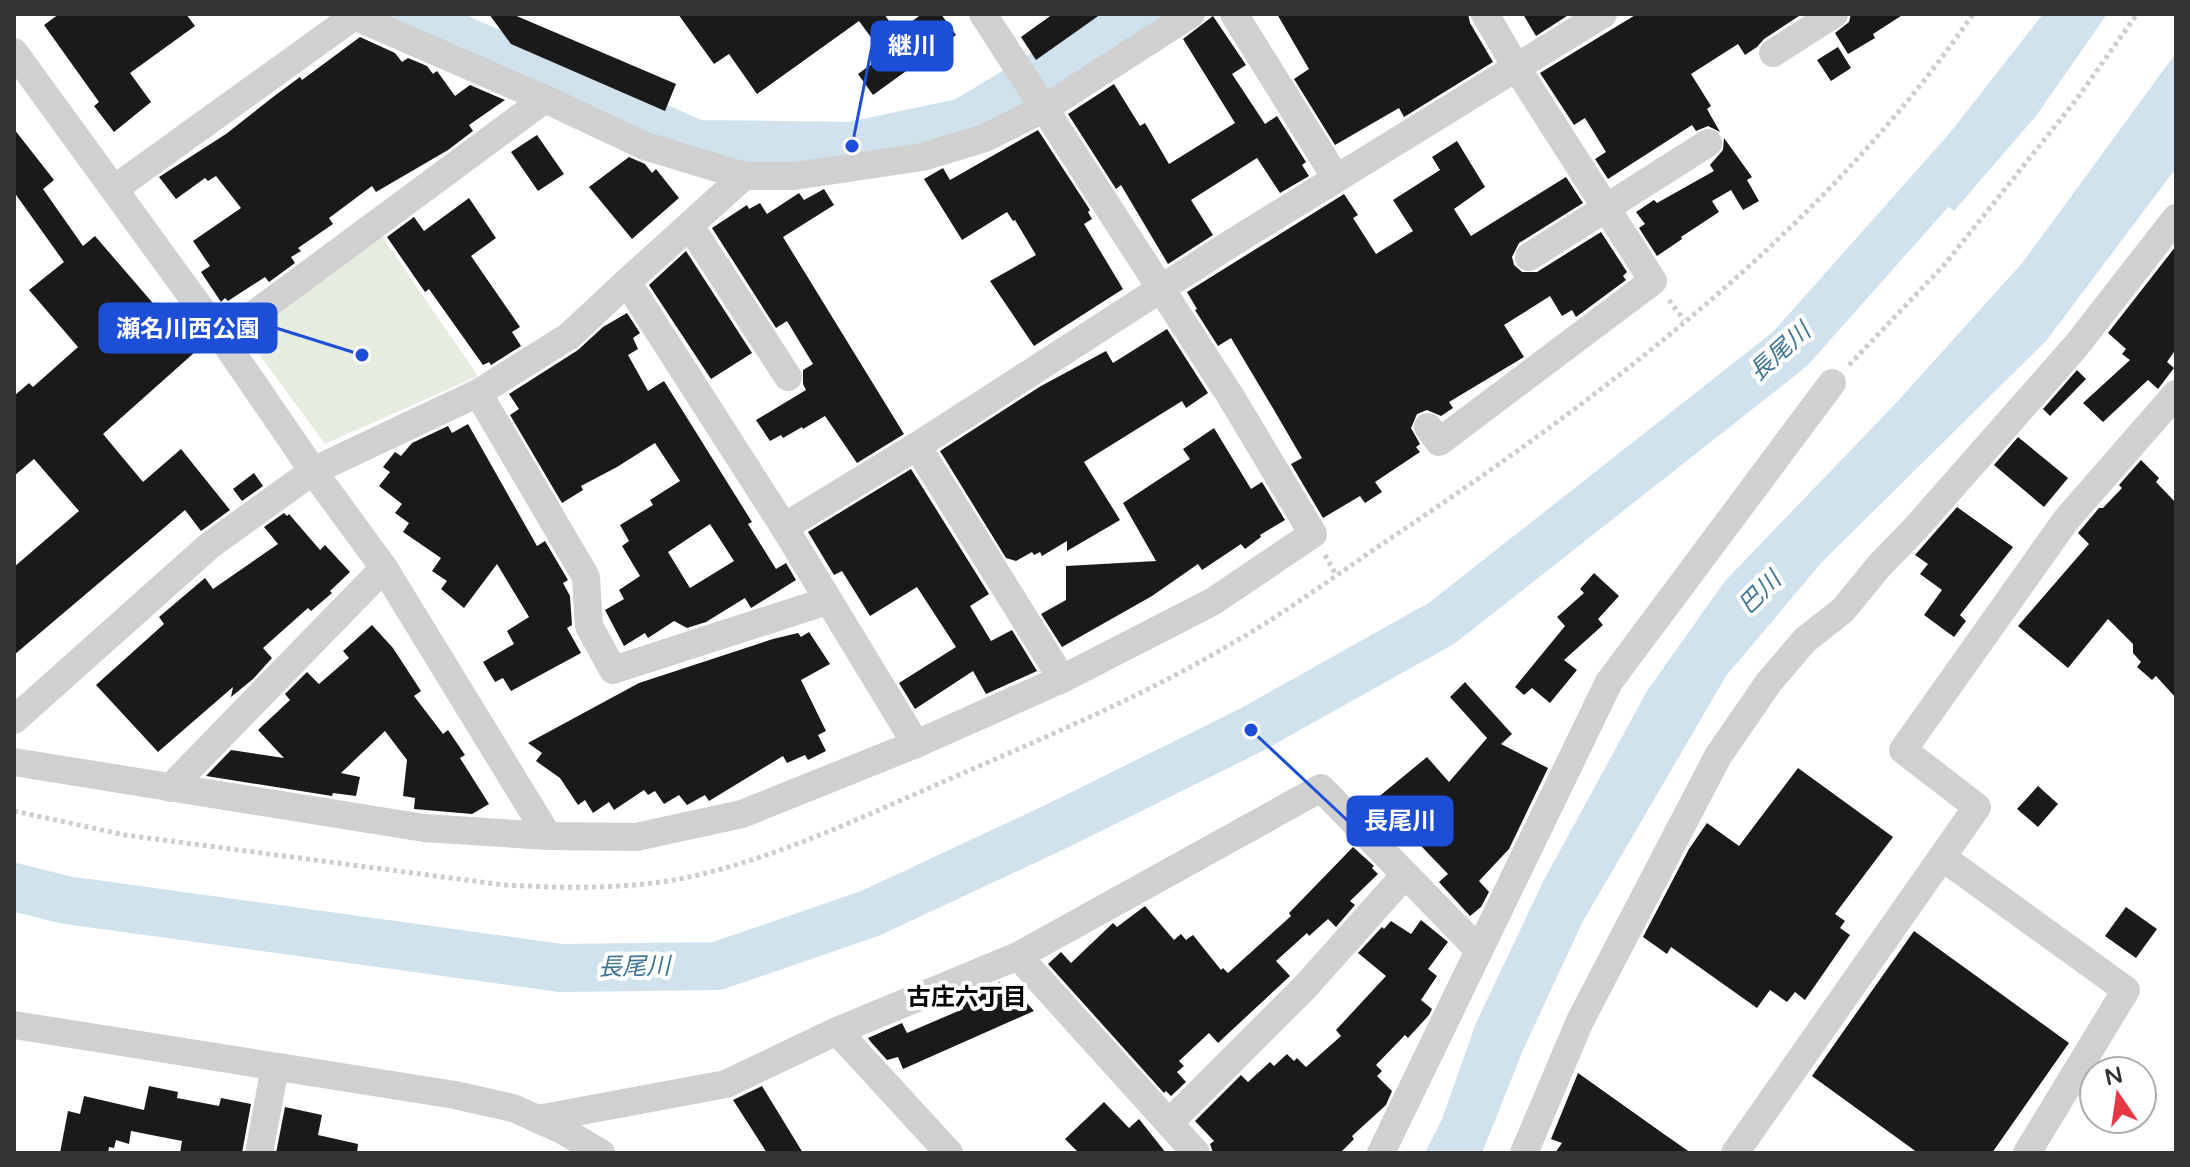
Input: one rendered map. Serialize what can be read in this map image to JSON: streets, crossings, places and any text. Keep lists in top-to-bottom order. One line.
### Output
{"districts":["古庄六丁目"],"water":["長尾川","巴川"],"places":["継川","瀬名川西公園","長尾川"],"north":"top"}
